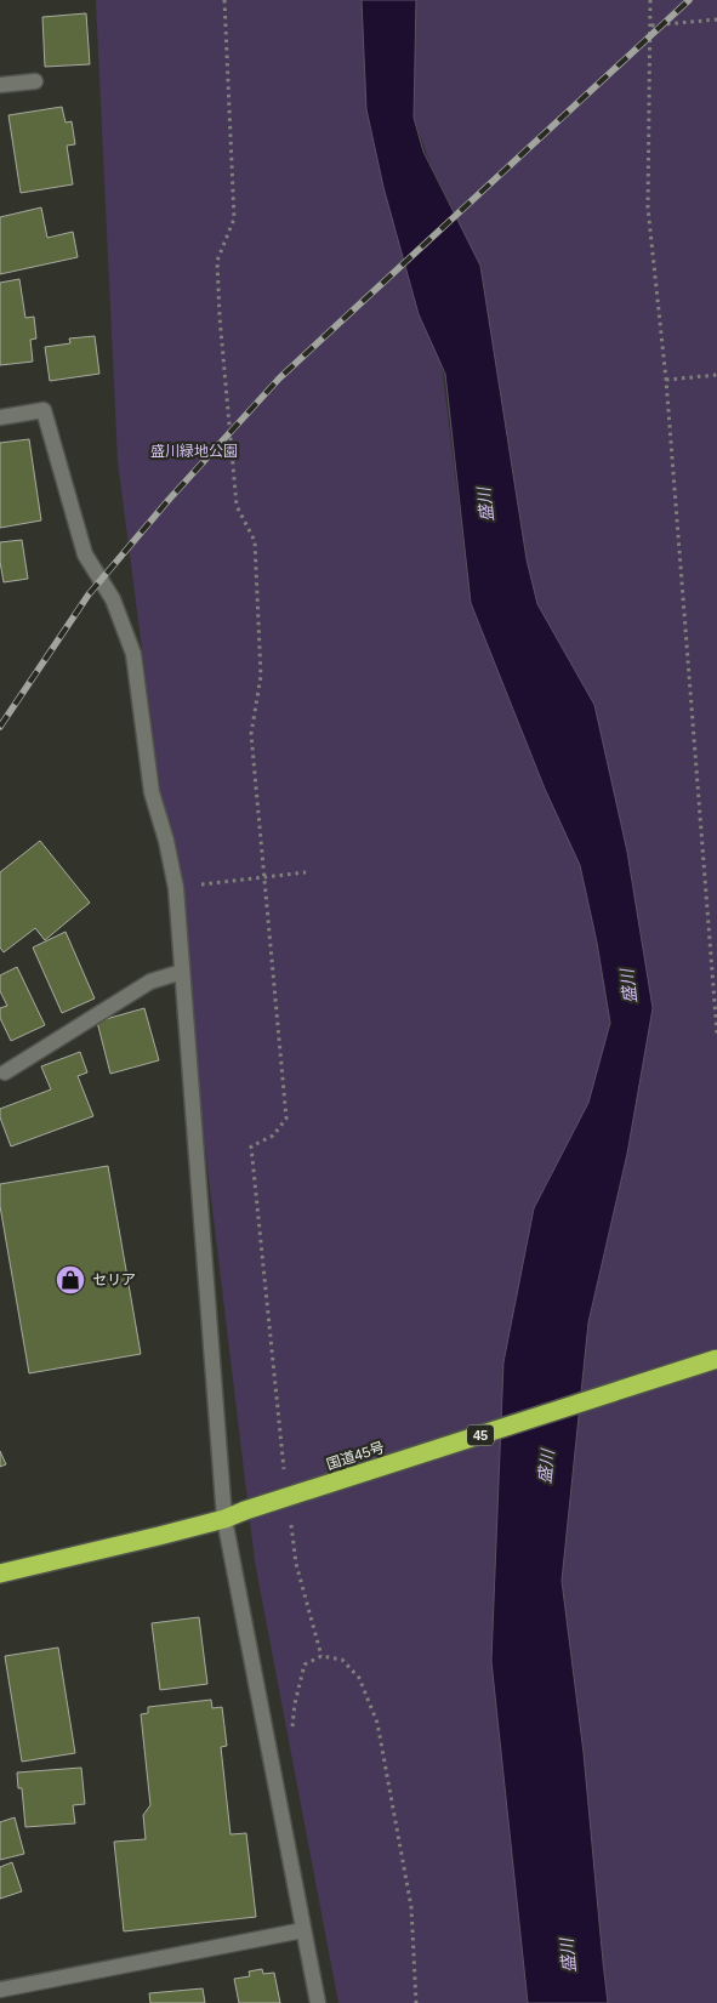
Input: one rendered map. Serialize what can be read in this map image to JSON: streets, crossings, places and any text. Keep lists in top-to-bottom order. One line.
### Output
{"streets":{"highway":["45","国道45号"]},"water":["盛川"],"parks":["盛川緑地公園"],"places":{"shop":["セリア"]}}
